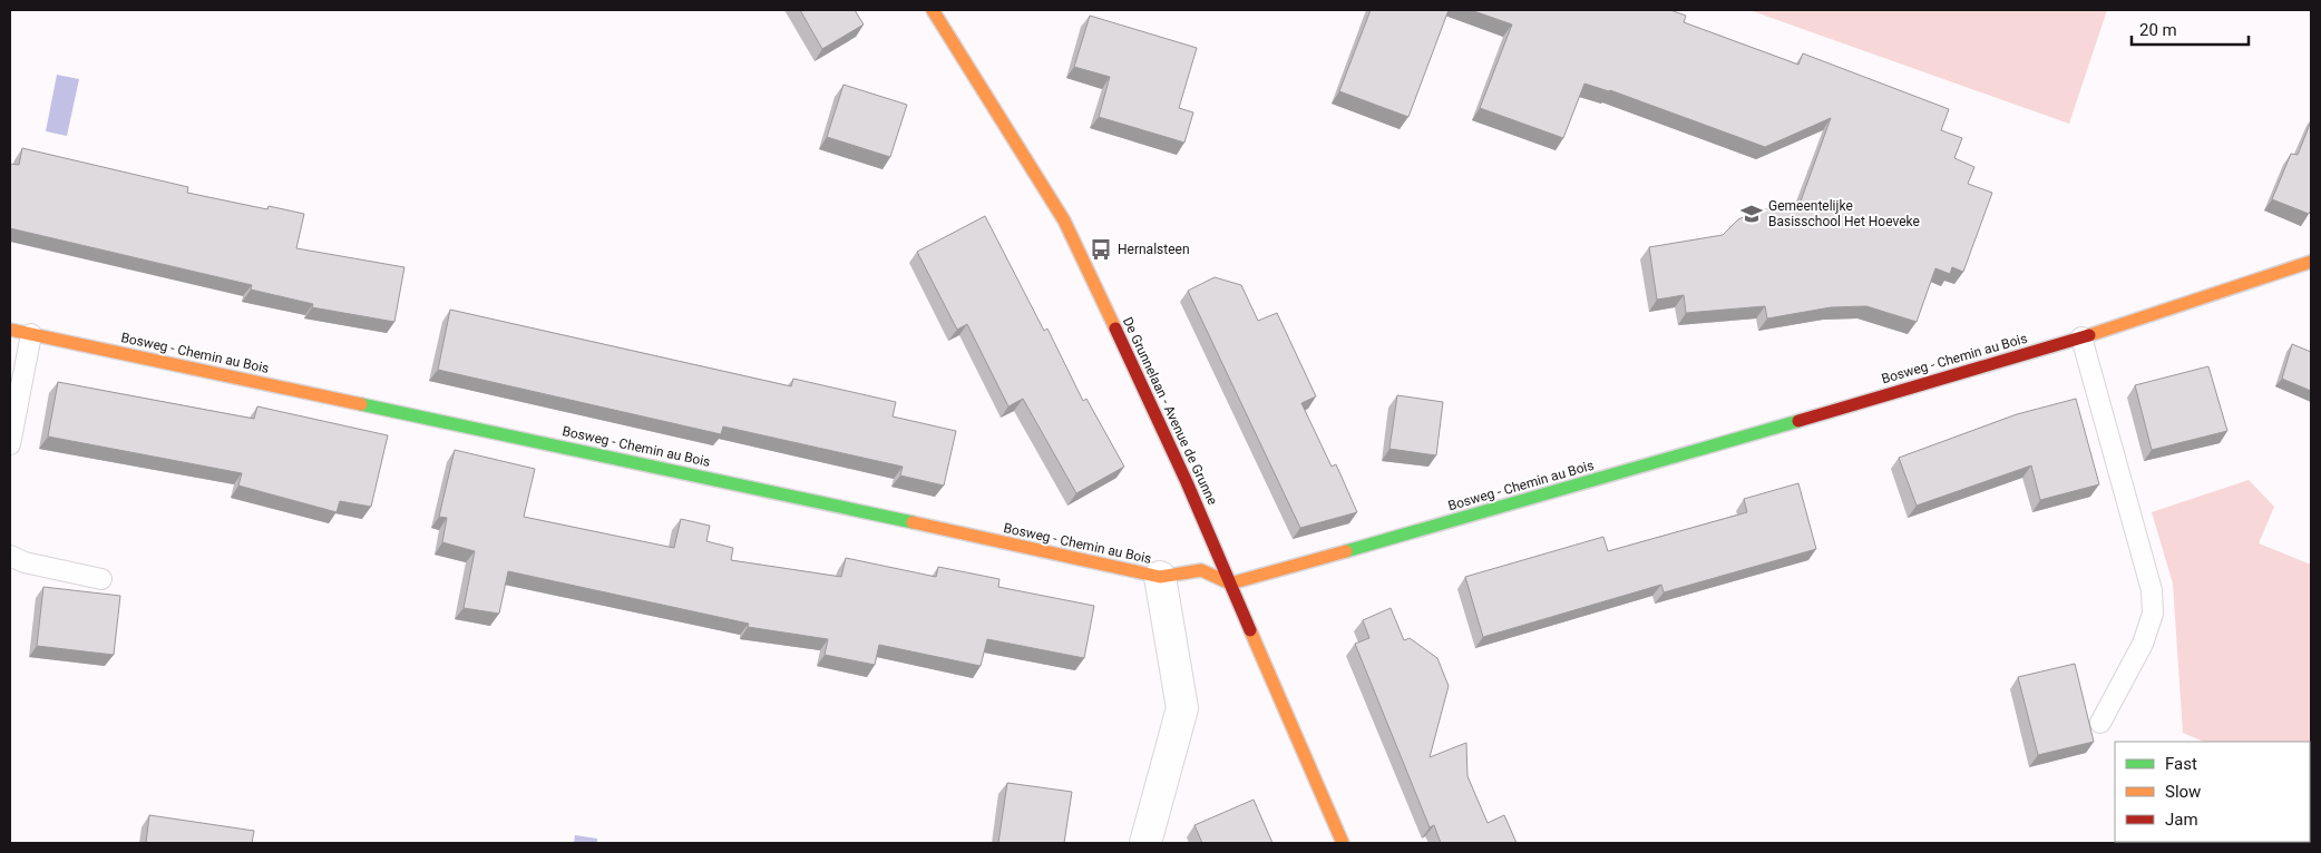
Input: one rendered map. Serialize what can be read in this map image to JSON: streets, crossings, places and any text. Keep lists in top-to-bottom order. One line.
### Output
{"streets":{"street":["Bosweg - Chemin au Bois","De Grunnelaan - Avenue de Grunne"]},"crossings":[["Bosweg - Chemin au Bois","De Grunnelaan - Avenue de Grunne"]],"places":{"school or university":["Gemeentelijke Basisschool Het Hoeveke"],"bus stop":["Hernalsteen"]},"legend":["Fast","Slow","Jam"],"scale_bar":"20 m"}
